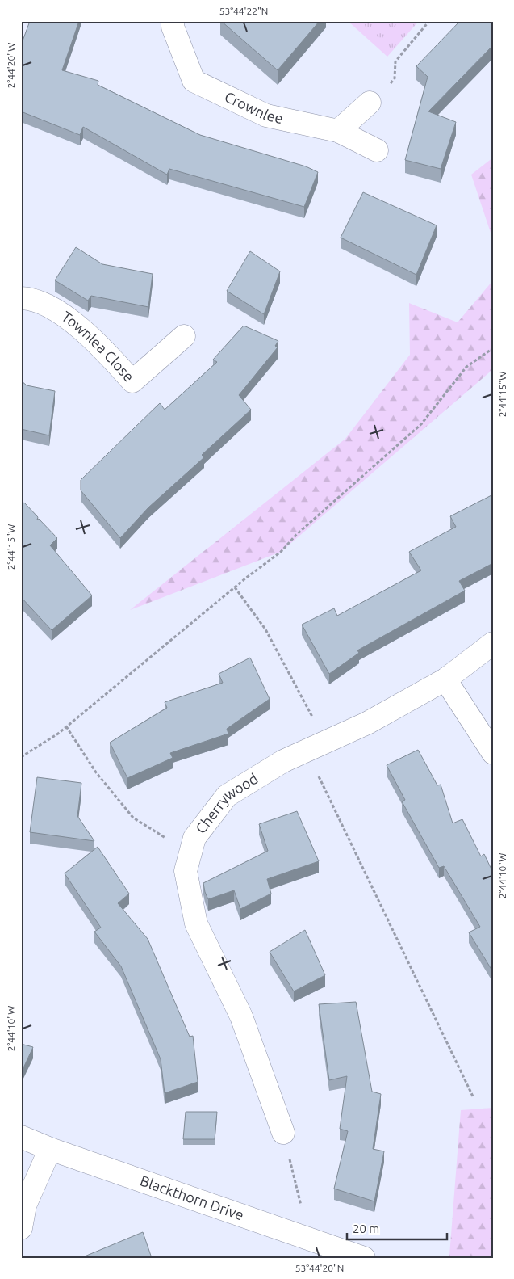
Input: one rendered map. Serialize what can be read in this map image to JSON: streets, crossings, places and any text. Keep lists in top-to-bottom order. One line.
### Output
{"streets":{"street":["Crownlee","Townlea Close","Cherrywood","Blackthorn Drive"]},"scale_bar":"20 m","coordinates":["53°44'22\"N","2°44'20\"W","2°44'15\"W","2°44'10\"W","53°44'20\"N"]}
